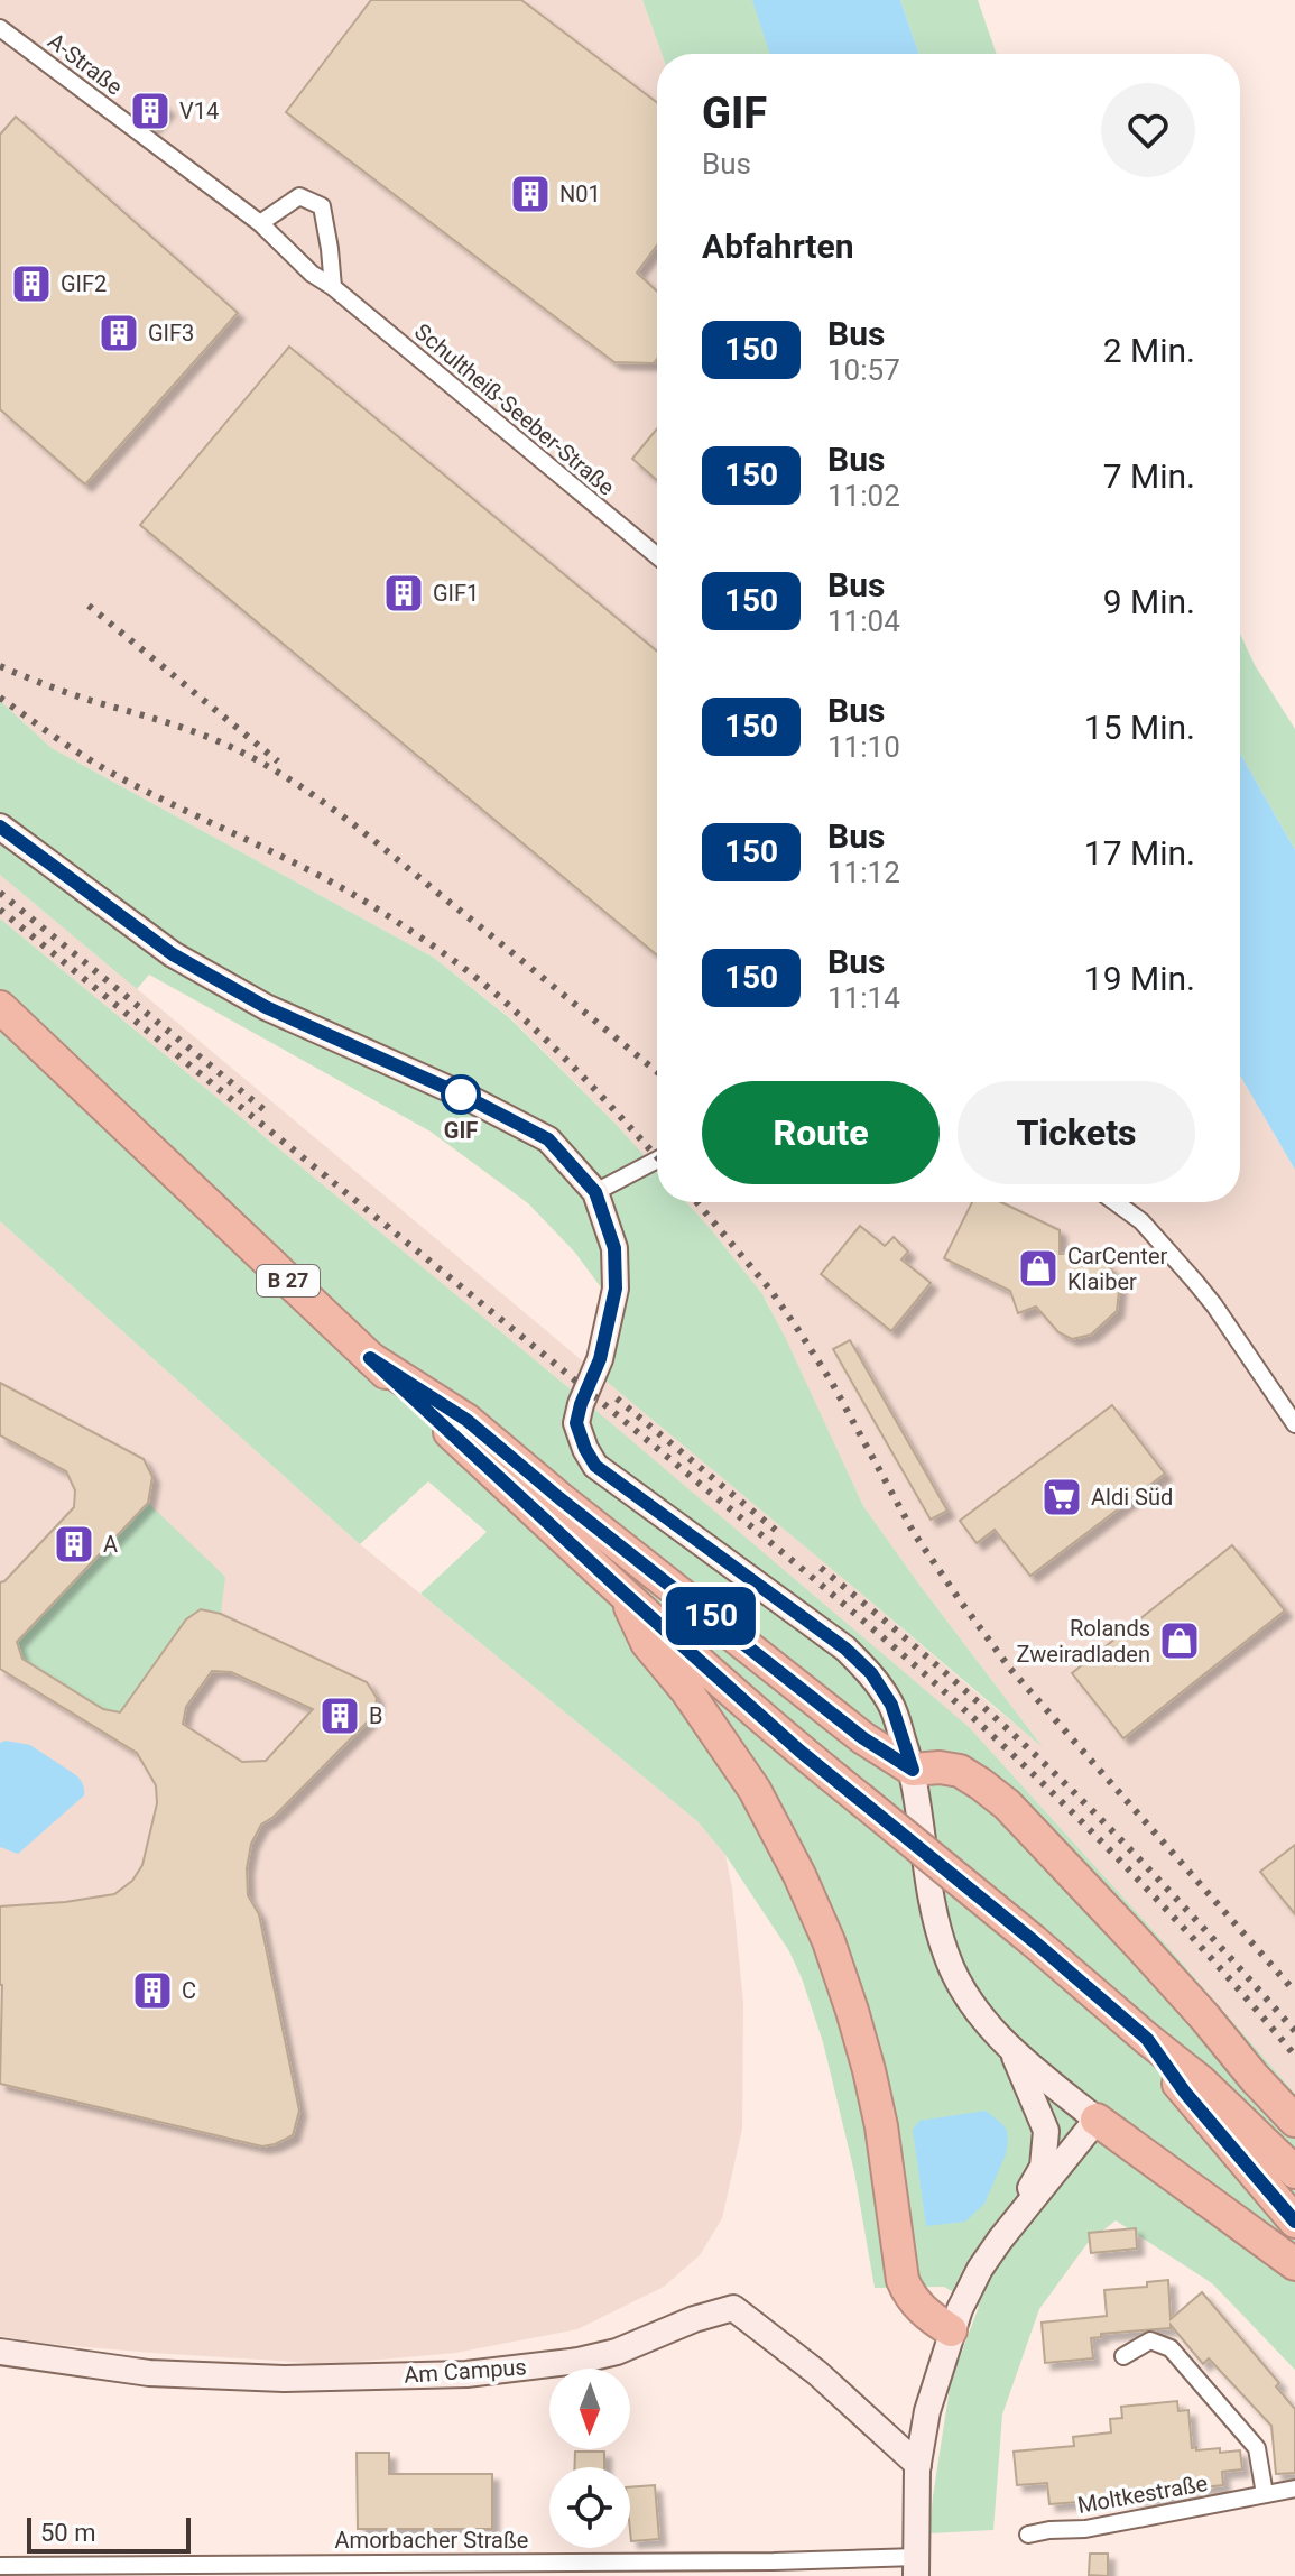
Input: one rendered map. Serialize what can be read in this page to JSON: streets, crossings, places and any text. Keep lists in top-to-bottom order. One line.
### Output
{"streets":{"highway":["B 27"],"main road":["Am Campus"],"street":["A-Straße","Schultheiß-Seeber-Straße","Moltkestraße","Amorbacher Straße"]},"crossings":[["A-Straße","Schultheiß-Seeber-Straße"]],"places":{"building":["V14","N01","GIF2","GIF3","GIF1","A","B","C"],"other":["GIF"],"shop":["CarCenter Klaiber","Rolands Zweiradladen"],"supermarket":["Aldi Süd"]},"lines":["bus line 150"],"scale_bar":"50 m","north":"bottom","page":{"on_map":"150","heading":[["GIF","Bus"],"Abfahrten"],"list":[{"mark":"150","name":"Bus","note":"10:57","value":"2 Min."},{"mark":"150","name":"Bus","note":"11:02","value":"7 Min."},{"mark":"150","name":"Bus","note":"11:04","value":"9 Min."},{"mark":"150","name":"Bus","note":"11:10","value":"15 Min."},{"mark":"150","name":"Bus","note":"11:12","value":"17 Min."},{"mark":"150","name":"Bus","note":"11:14","value":"19 Min."}],"buttons":["Route","Tickets"],"scale":"50 m"}}
